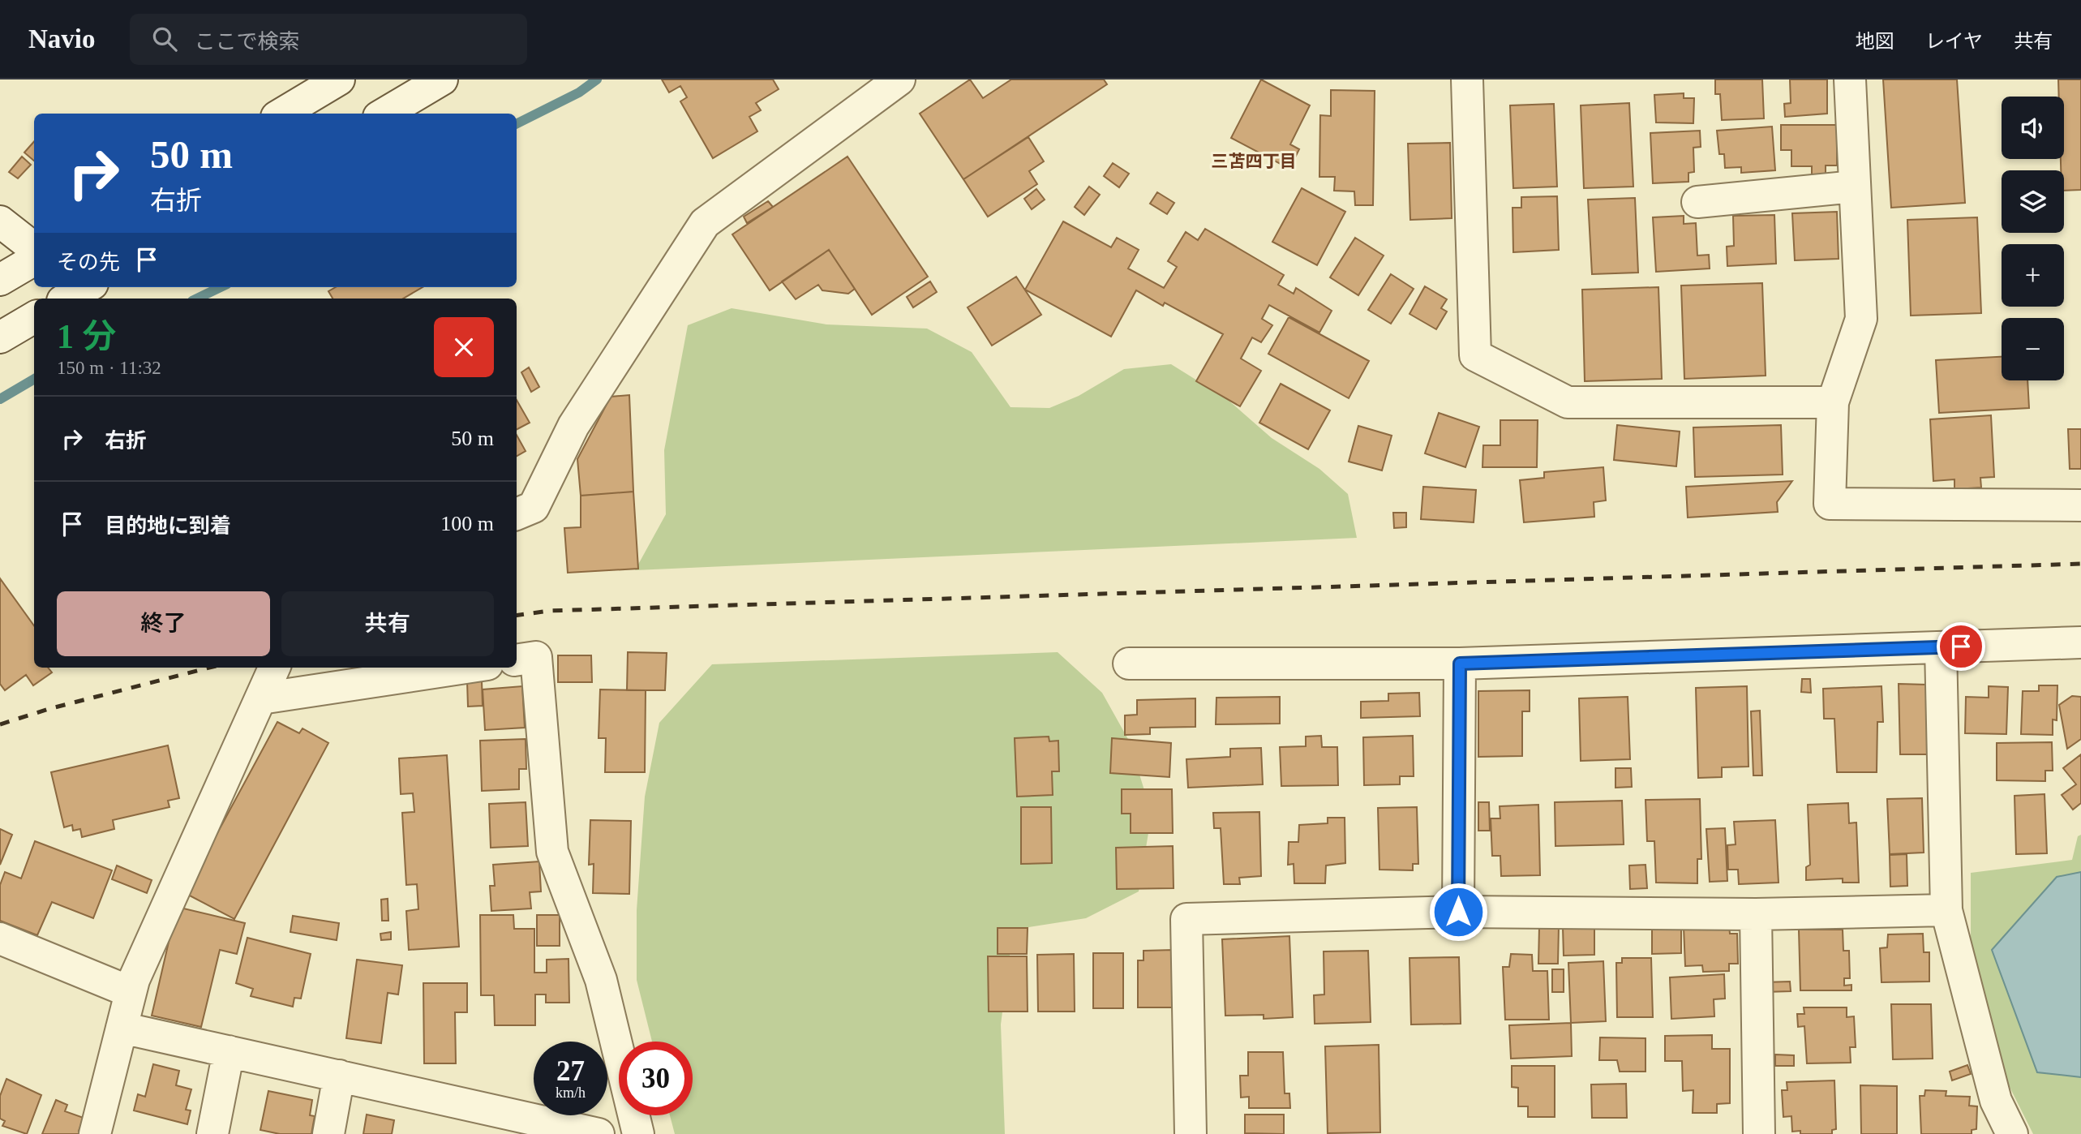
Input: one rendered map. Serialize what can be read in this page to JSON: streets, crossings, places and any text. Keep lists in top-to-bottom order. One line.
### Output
{"districts":["三苫四丁目"],"page":{"header":"Navio","search":"ここで検索","nav":["地図","レイヤ","共有"],"map_buttons":["+","−"],"turn":["50 m","右折"],"then":"その先","heading":["1 分","150 m · 11:32"],"list":[{"name":"右折","value":"50 m"},{"name":"目的地に到着","value":"100 m"}],"buttons":["終了","共有"],"speed":"27 km/h","limit":"30"}}
